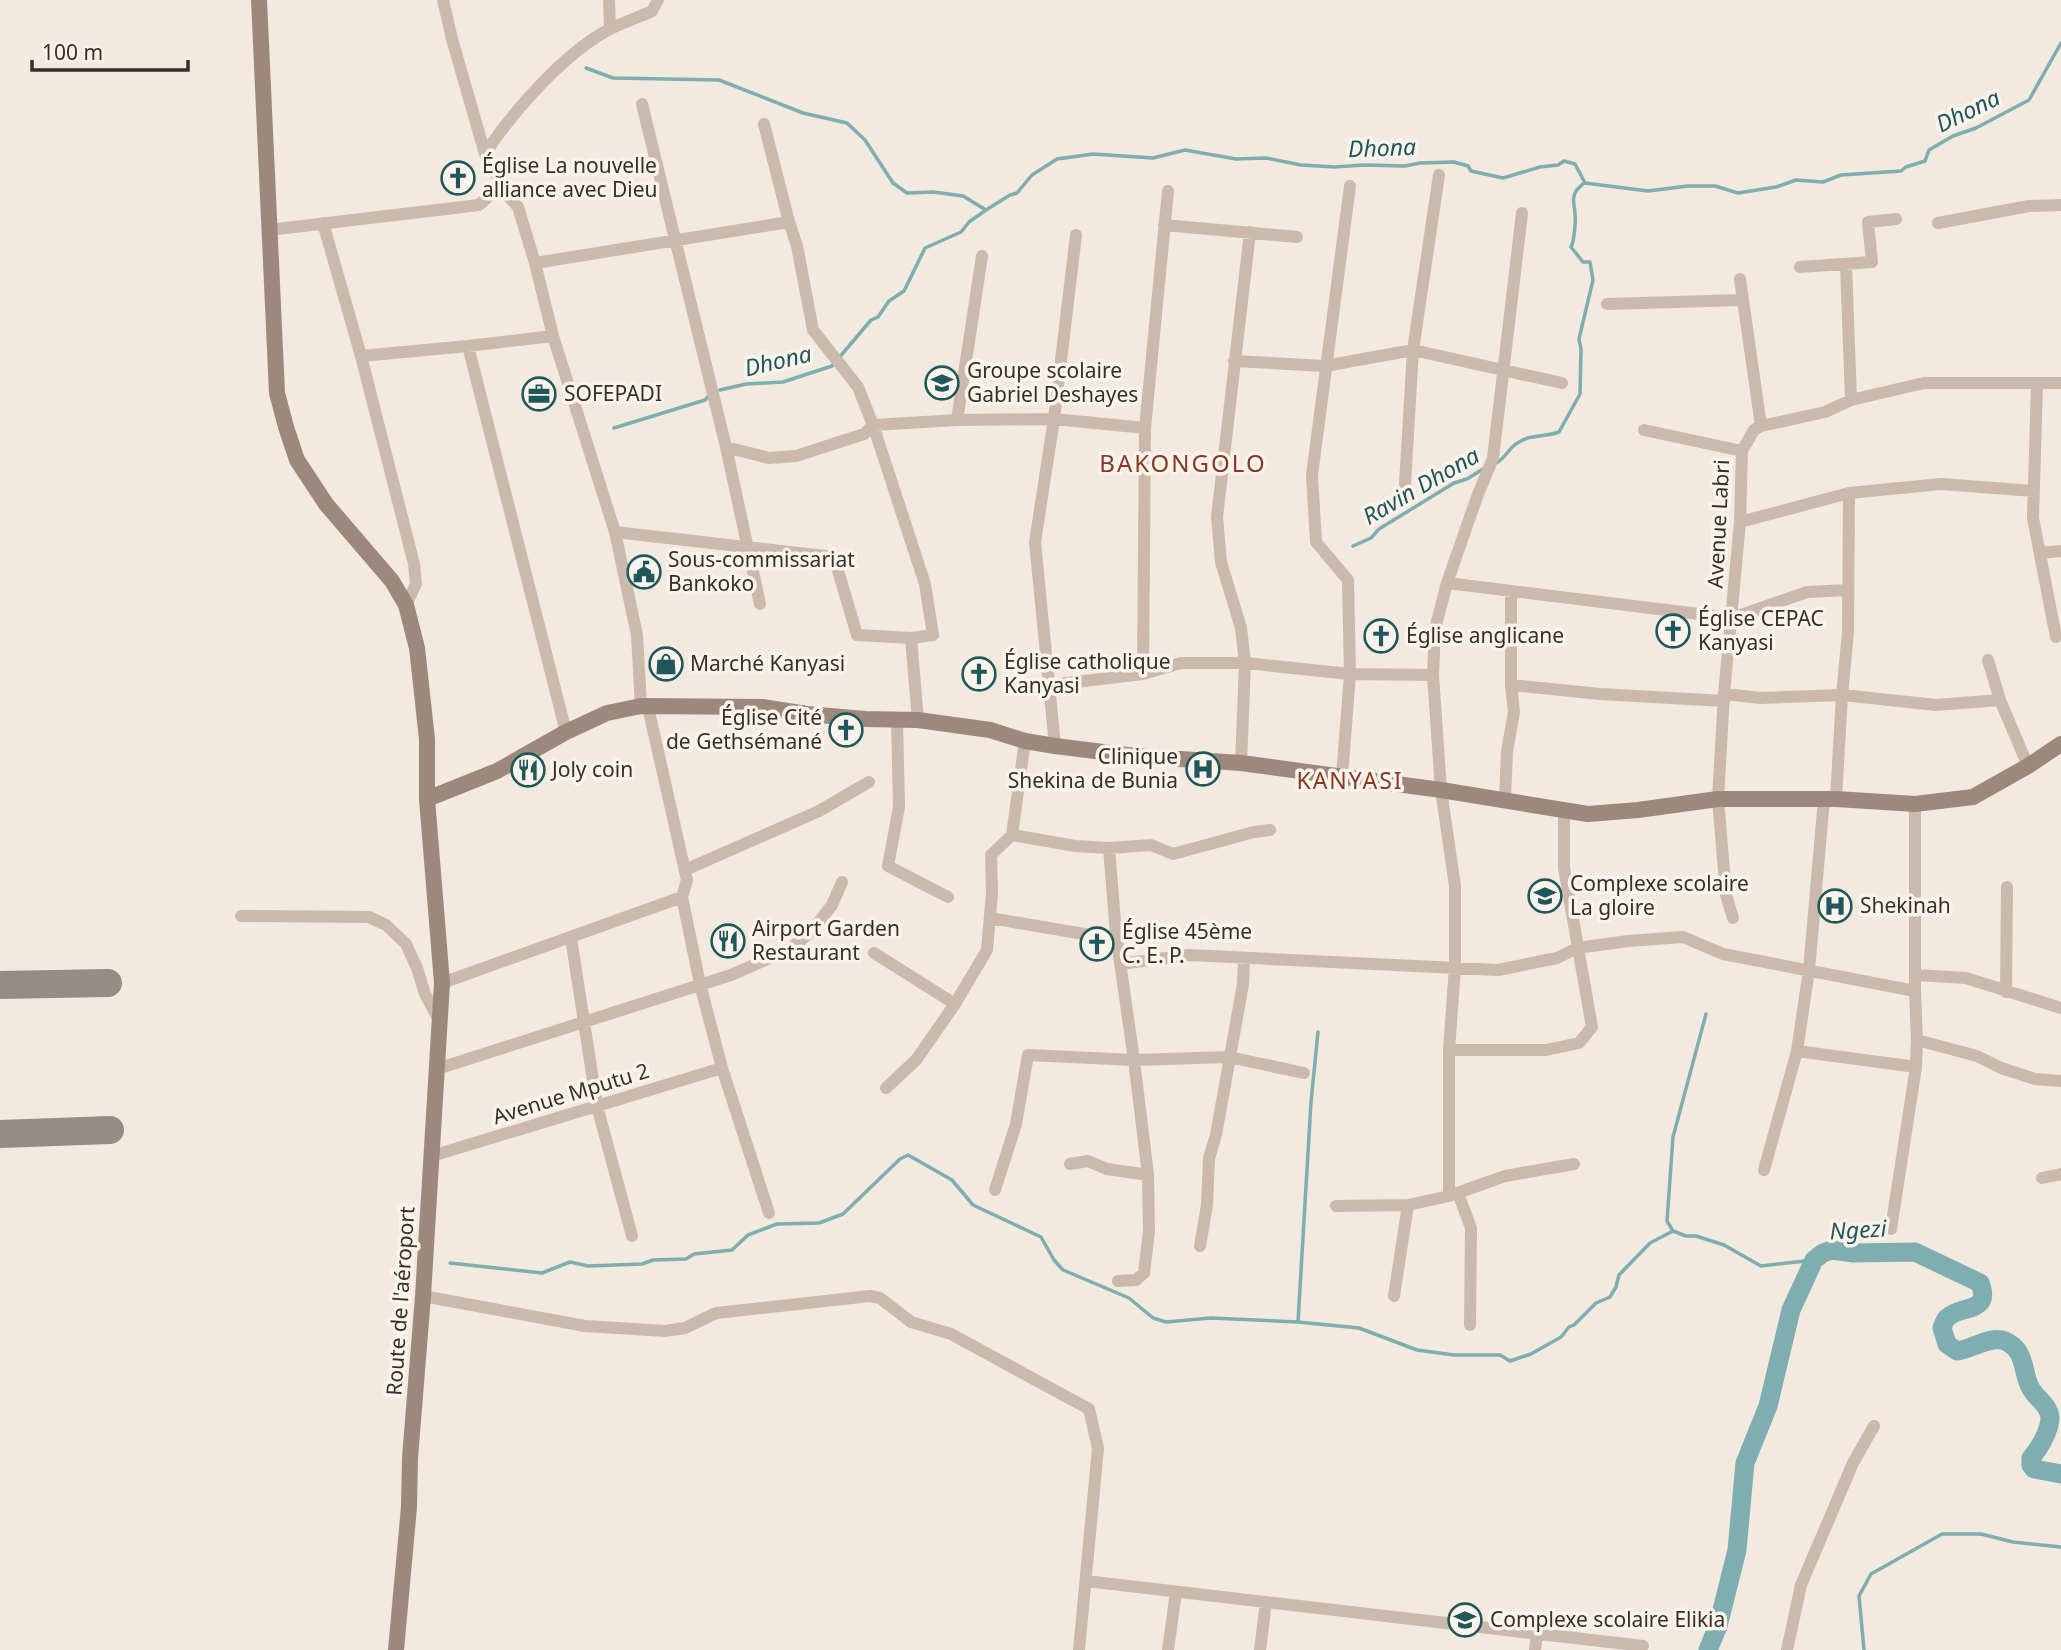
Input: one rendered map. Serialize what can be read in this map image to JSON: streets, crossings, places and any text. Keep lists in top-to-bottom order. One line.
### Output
{"streets":{"street":["Avenue Labri","Avenue Mputu 2","Route de l'aéroport"]},"crossings":[["Avenue Mputu 2","Route de l'aéroport"]],"districts":["BAKONGOLO","KANYASI"],"water":["Dhona","Ravin Dhona","Ngezi"],"places":{"church":["Église La nouvelle alliance avec Dieu","Église CEPAC Kanyasi","Église anglicane","Église catholique Kanyasi","Église Cité de Gethsémané","Église 45ème C. E. P."],"school or university":["Groupe scolaire Gabriel Deshayes","Complexe scolaire La gloire","Complexe scolaire Elikia"],"office":["SOFEPADI"],"public building":["Sous-commissariat Bankoko"],"shop":["Marché Kanyasi"],"hospital":["Clinique Shekina de Bunia","Shekinah"],"restaurant":["Joly coin","Airport Garden Restaurant"]},"scale_bar":"100 m"}
